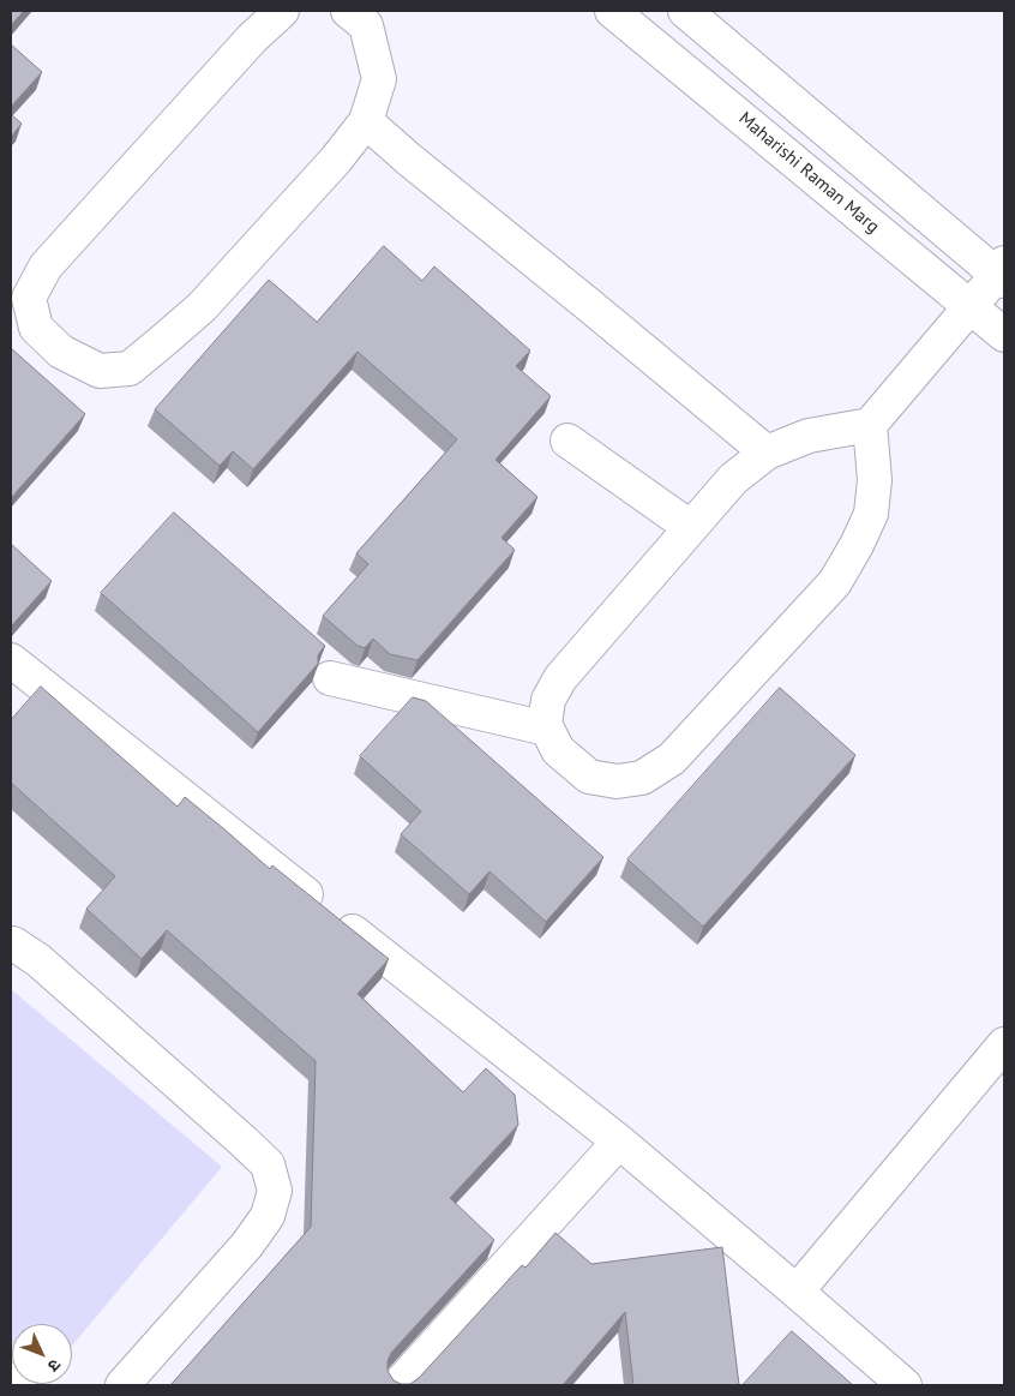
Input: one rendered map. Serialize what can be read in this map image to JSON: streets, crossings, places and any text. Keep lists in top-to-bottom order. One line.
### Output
{"streets":{"street":["Maharishi Raman Marg"]},"north":"bottom right"}
